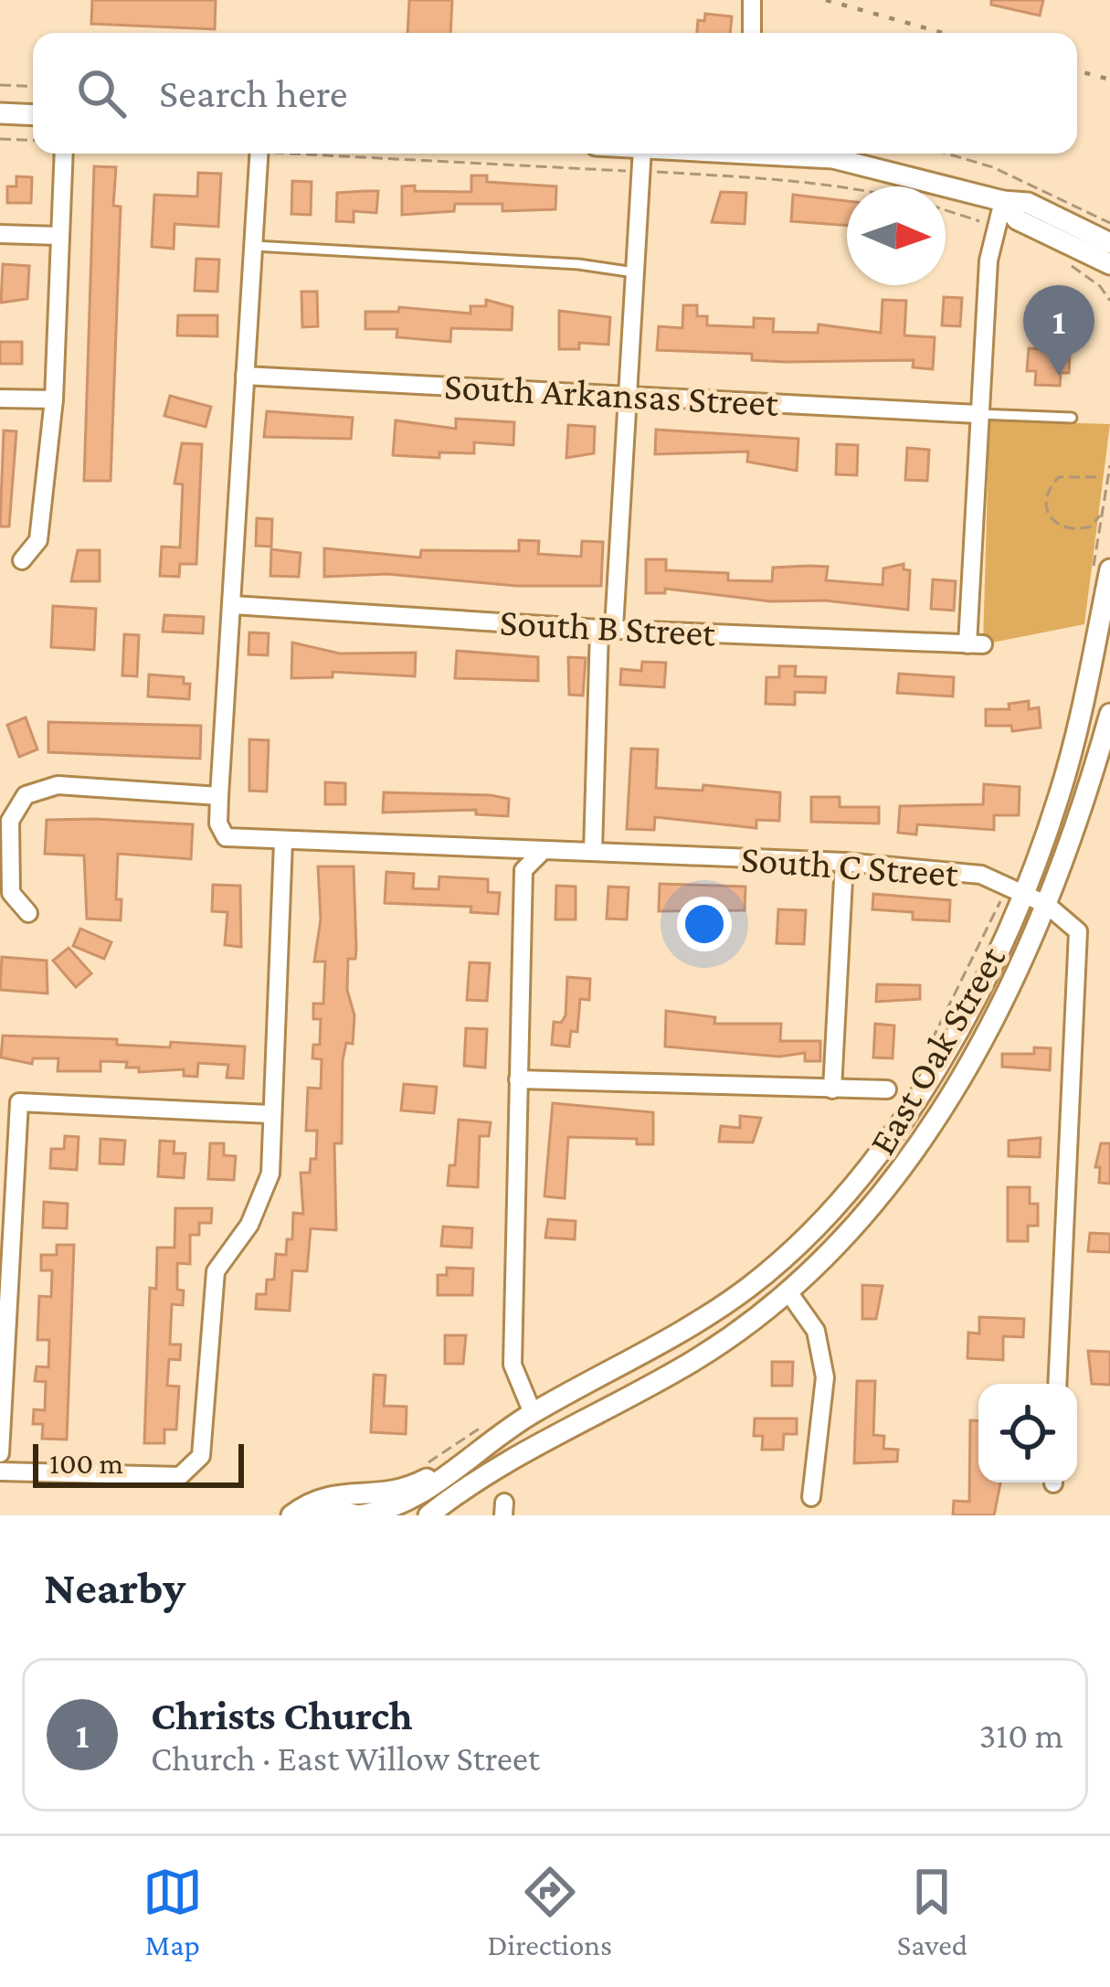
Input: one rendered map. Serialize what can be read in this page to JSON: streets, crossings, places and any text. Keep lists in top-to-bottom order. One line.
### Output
{"streets":{"street":["South Arkansas Street","South B Street","South C Street","East Oak Street"]},"crossings":[["South Arkansas Street","South B Street"],["South C Street","East Oak Street"]],"scale_bar":"100 m","north":"right","page":{"search":"Search here","pins":"1","scale":"100 m","heading":"Nearby","list":[{"mark":"1","name":"Christs Church","note":"Church · East Willow Street","value":"310 m"}],"nav":["Map","Directions","Saved"]}}
